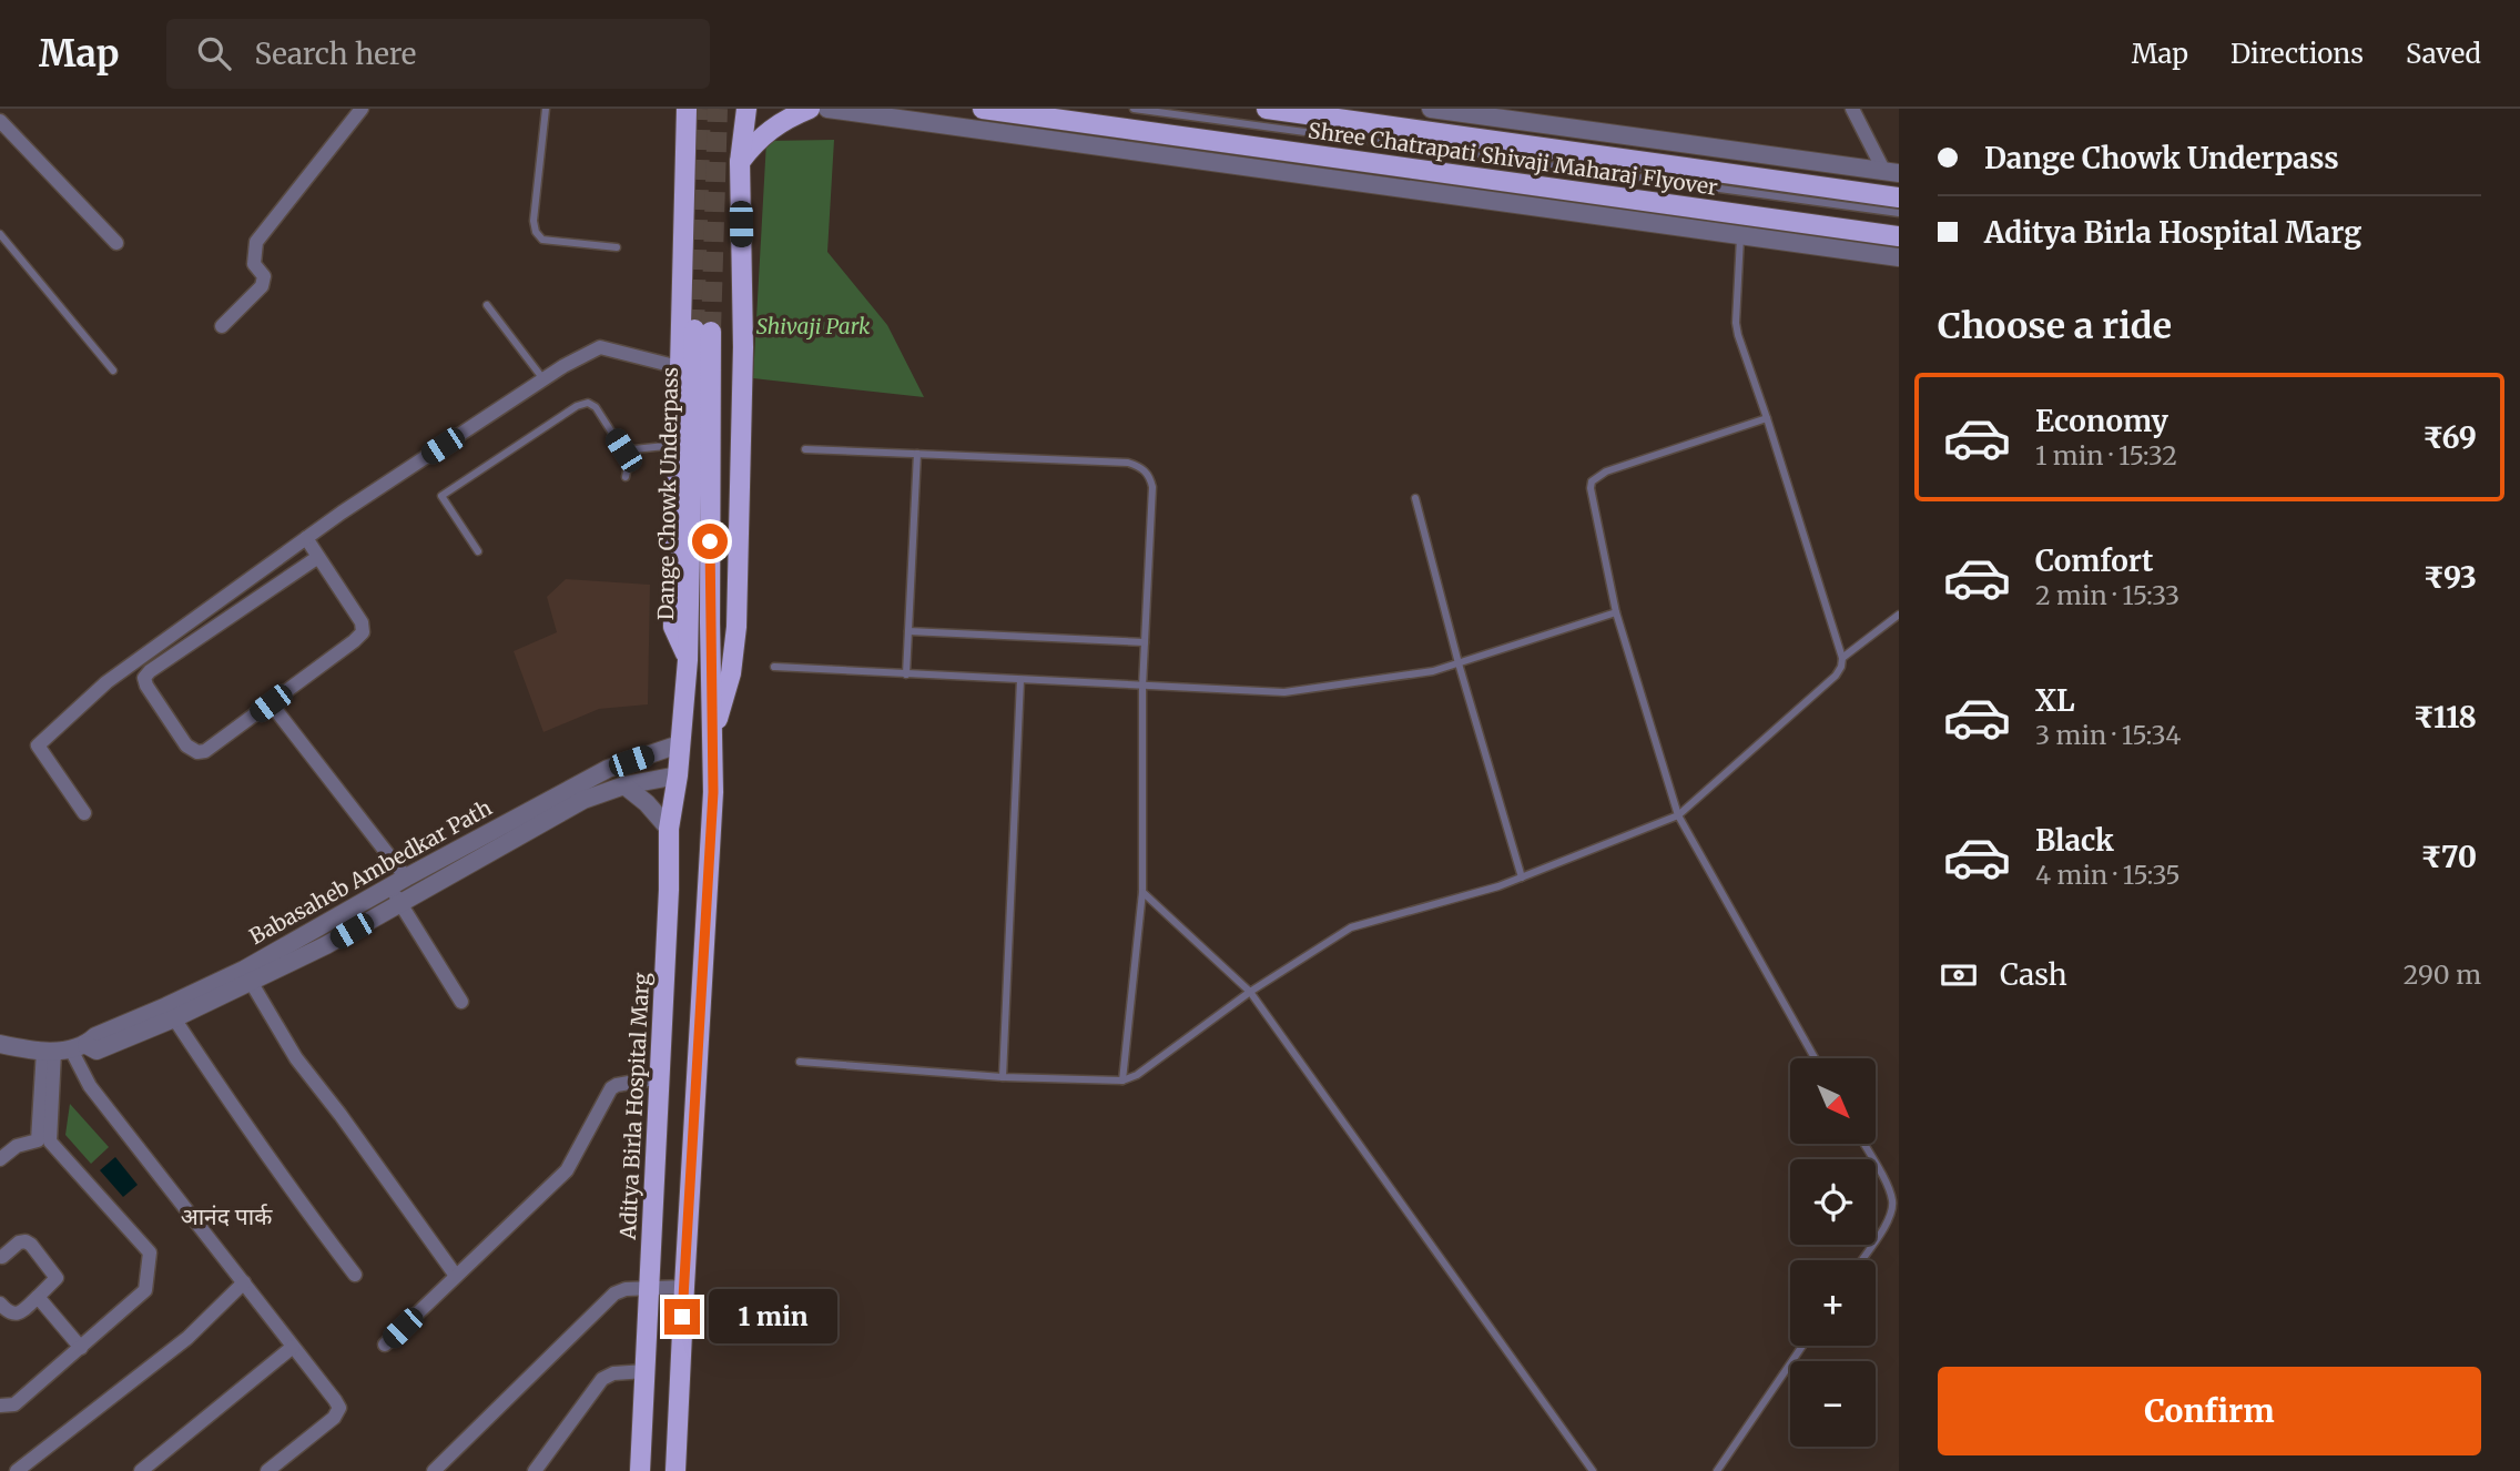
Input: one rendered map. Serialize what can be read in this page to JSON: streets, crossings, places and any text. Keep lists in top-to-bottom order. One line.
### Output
{"streets":{"main road":["Shree Chatrapati Shivaji Maharaj Flyover","Dange Chowk Underpass","Aditya Birla Hospital Marg"],"street":["Babasaheb Ambedkar Path"]},"crossings":[["Dange Chowk Underpass","Babasaheb Ambedkar Path"],["Dange Chowk Underpass","Aditya Birla Hospital Marg"],["Babasaheb Ambedkar Path","Aditya Birla Hospital Marg"]],"districts":["आनंद पार्क"],"parks":["Shivaji Park"],"north":"bottom right","page":{"header":"Map","search":"Search here","nav":["Map","Directions","Saved"],"banner":["Dange Chowk Underpass","Aditya Birla Hospital Marg"],"heading":"Choose a ride","list":[{"name":"Economy","note":"1 min · 15:32","value":"₹69"},{"name":"Comfort","note":"2 min · 15:33","value":"₹93"},{"name":"XL","note":"3 min · 15:34","value":"₹118"},{"name":"Black","note":"4 min · 15:35","value":"₹70"}],"pay":["Cash","290 m"],"map_buttons":["+","−"],"bubble":"1 min","buttons":"Confirm"}}
